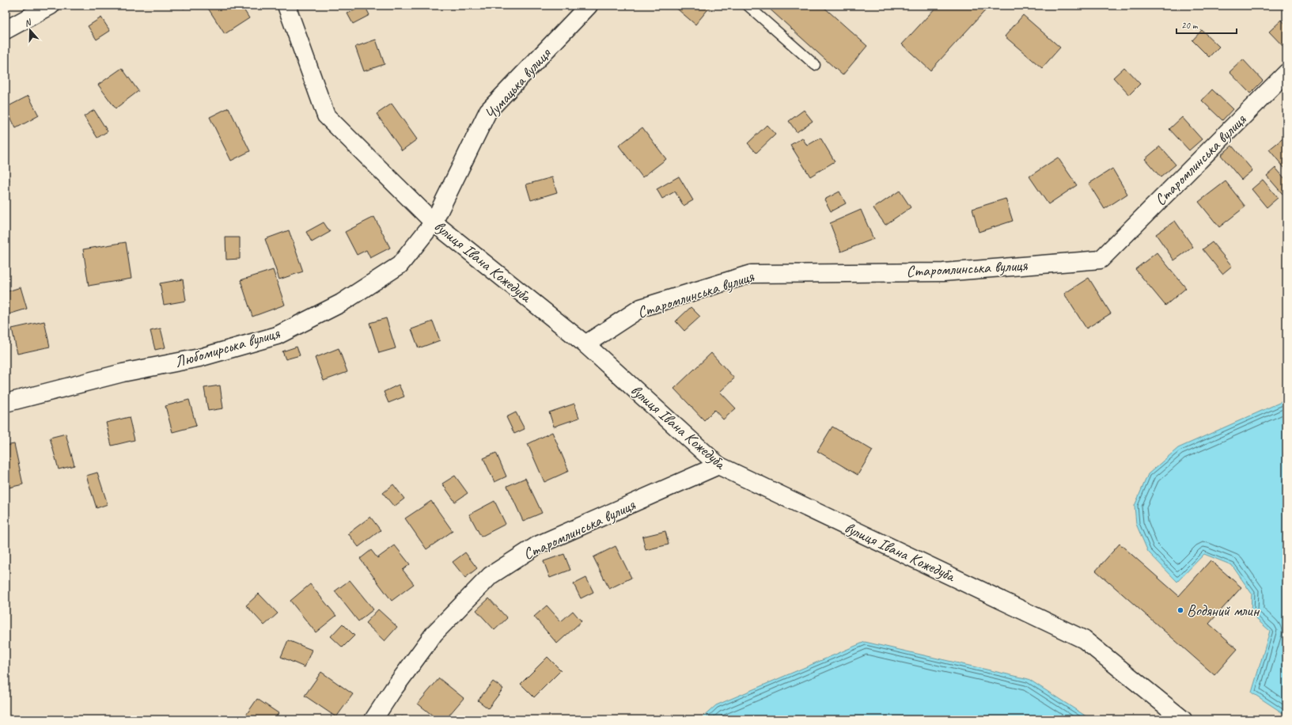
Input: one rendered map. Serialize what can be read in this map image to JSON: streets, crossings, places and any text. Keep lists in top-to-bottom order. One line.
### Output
{"streets":{"street":["Чумацька вулиця","Старомлинська вулиця","вулиця Івана Кожедуба","Любомирська вулиця"]},"crossings":[["Чумацька вулиця","вулиця Івана Кожедуба"],["Чумацька вулиця","Любомирська вулиця"],["Старомлинська вулиця","вулиця Івана Кожедуба"],["вулиця Івана Кожедуба","Любомирська вулиця"]],"places":["Водяний млин"],"scale_bar":"20 m","north":"top"}
